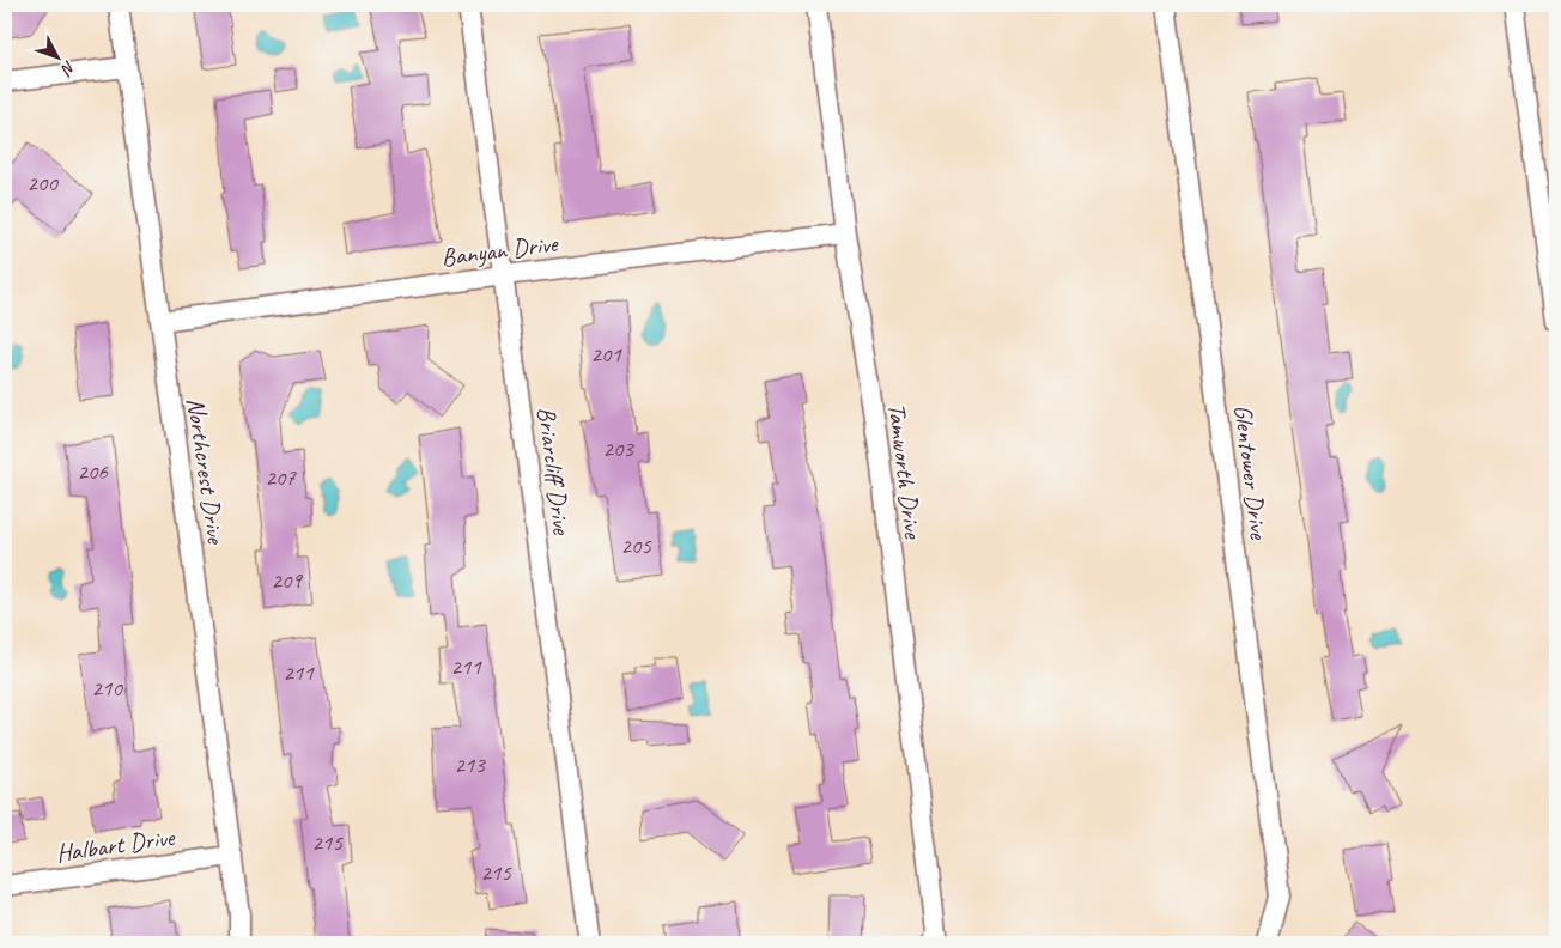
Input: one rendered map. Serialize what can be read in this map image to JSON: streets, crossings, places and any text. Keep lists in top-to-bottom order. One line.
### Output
{"streets":{"street":["Banyan Drive","Northcrest Drive","Briarcliff Drive","Tamworth Drive","Glentower Drive","Halbart Drive"]},"crossings":[["Banyan Drive","Northcrest Drive"],["Banyan Drive","Briarcliff Drive"],["Banyan Drive","Tamworth Drive"],["Northcrest Drive","Halbart Drive"]],"house_numbers":["200","201","203","206","207","205","209","211","211","210","213","215","215"],"north":"bottom right"}
